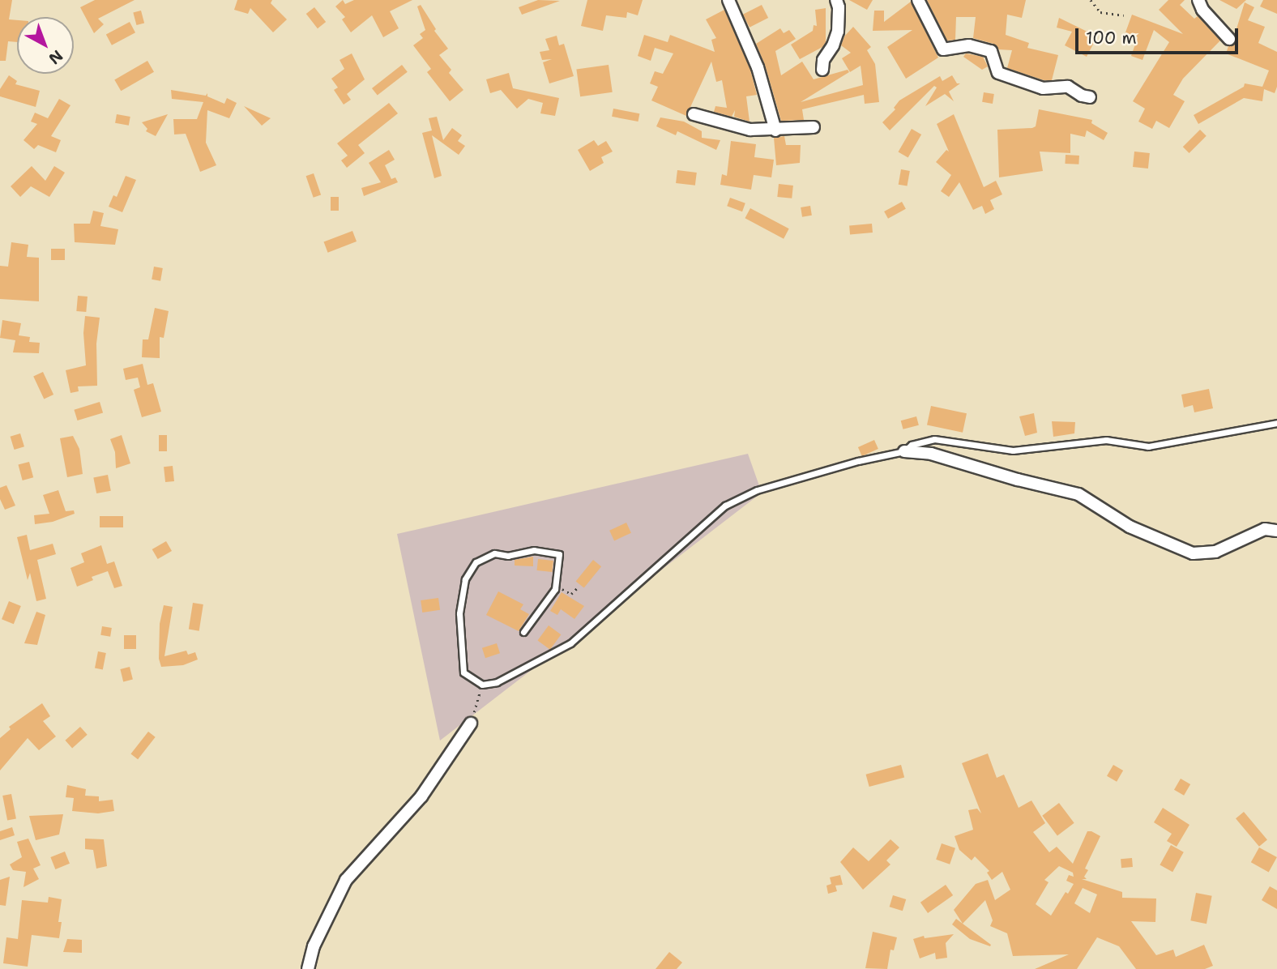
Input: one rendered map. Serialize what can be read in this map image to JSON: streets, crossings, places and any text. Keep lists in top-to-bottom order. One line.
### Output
{"scale_bar":"100 m","north":"bottom right"}
